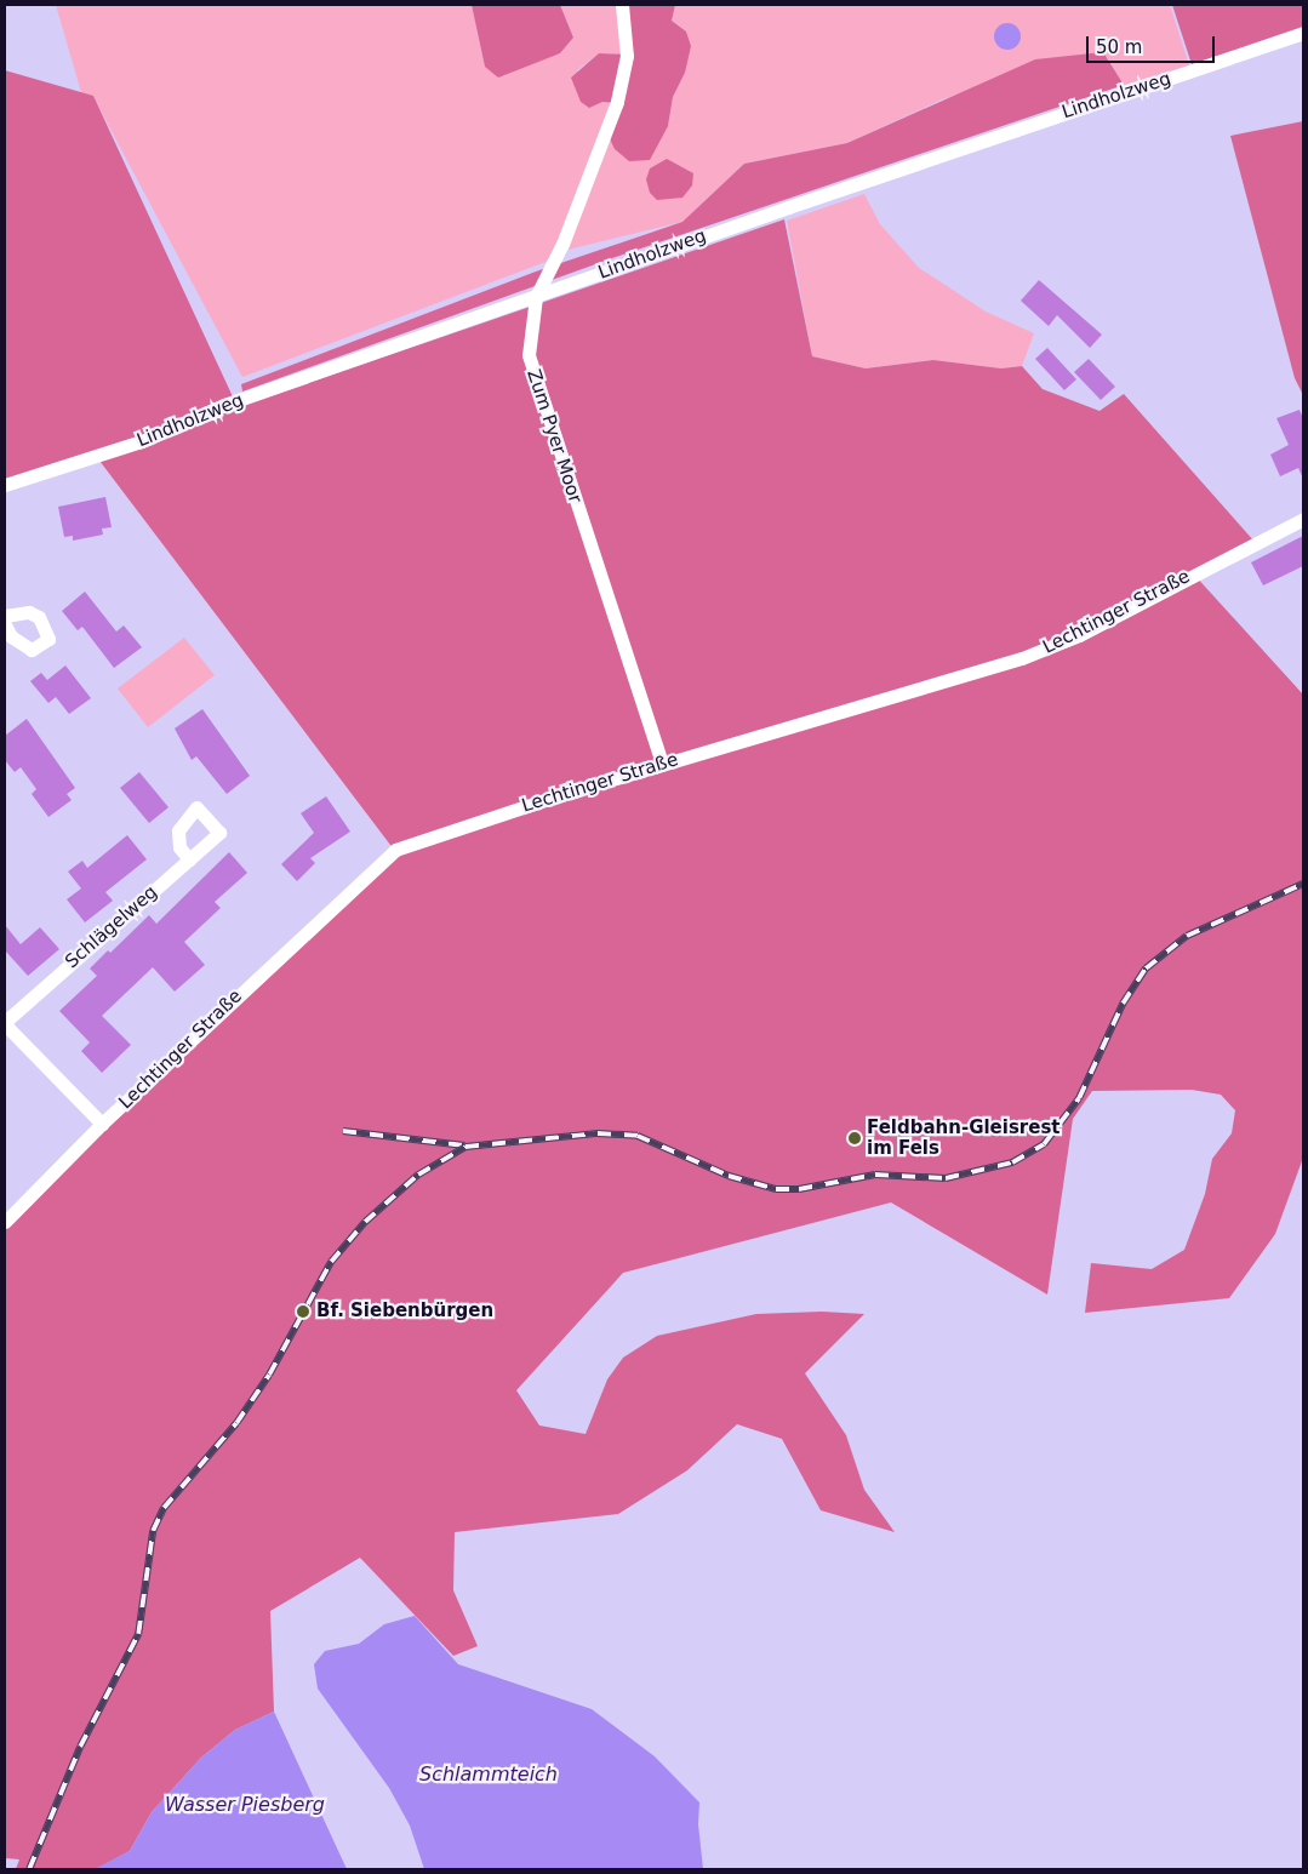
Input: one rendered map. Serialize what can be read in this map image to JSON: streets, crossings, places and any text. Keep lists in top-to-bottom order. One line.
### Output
{"streets":{"street":["Lindholzweg","Zum Pyer Moor","Lechtinger Straße","Schlägelweg"]},"crossings":[["Lindholzweg","Zum Pyer Moor"],["Zum Pyer Moor","Lechtinger Straße"]],"water":["Schlammteich","Wasser Piesberg"],"places":["Feldbahn-Gleisrest im Fels","Bf. Siebenbürgen"],"scale_bar":"50 m"}
